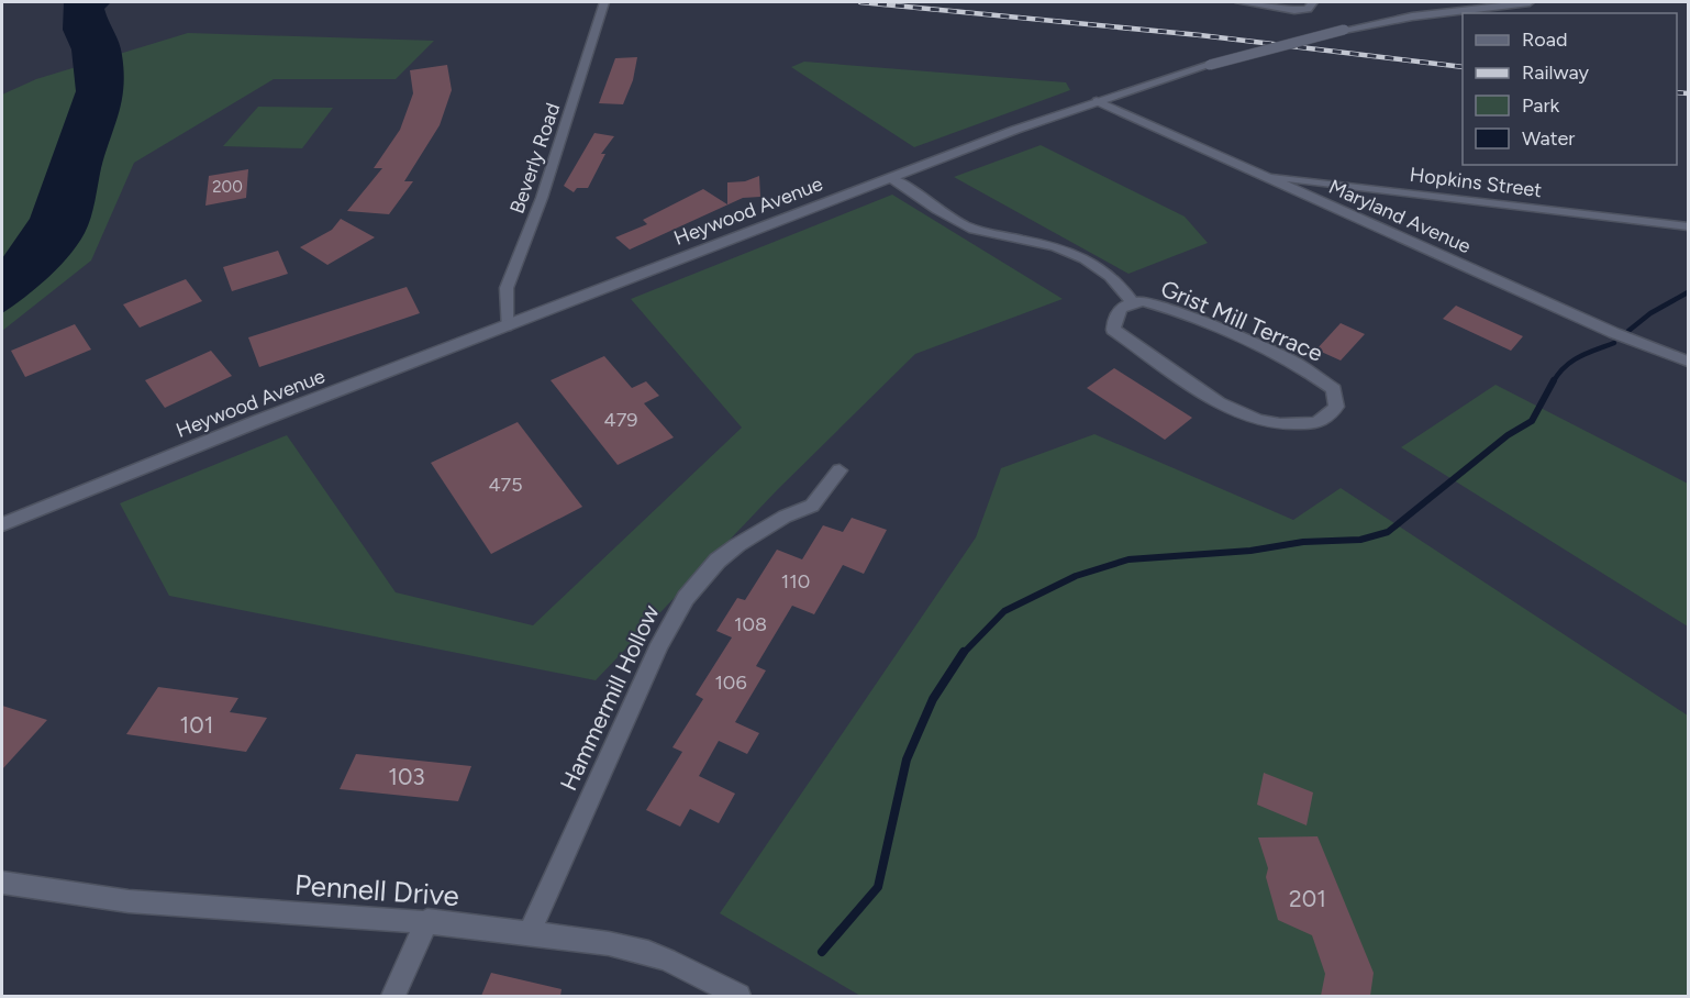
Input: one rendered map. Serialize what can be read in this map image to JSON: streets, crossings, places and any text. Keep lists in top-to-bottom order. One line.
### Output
{"streets":{"street":["Beverly Road","Hopkins Street","Heywood Avenue","Maryland Avenue","Grist Mill Terrace","Hammermill Hollow","Pennell Drive"]},"crossings":[["Beverly Road","Heywood Avenue"],["Hopkins Street","Maryland Avenue"],["Heywood Avenue","Maryland Avenue"],["Heywood Avenue","Grist Mill Terrace"],["Hammermill Hollow","Pennell Drive"]],"house_numbers":["200","479","475","110","108","106","101","103","201"],"legend":["Road","Railway","Park","Water"]}
